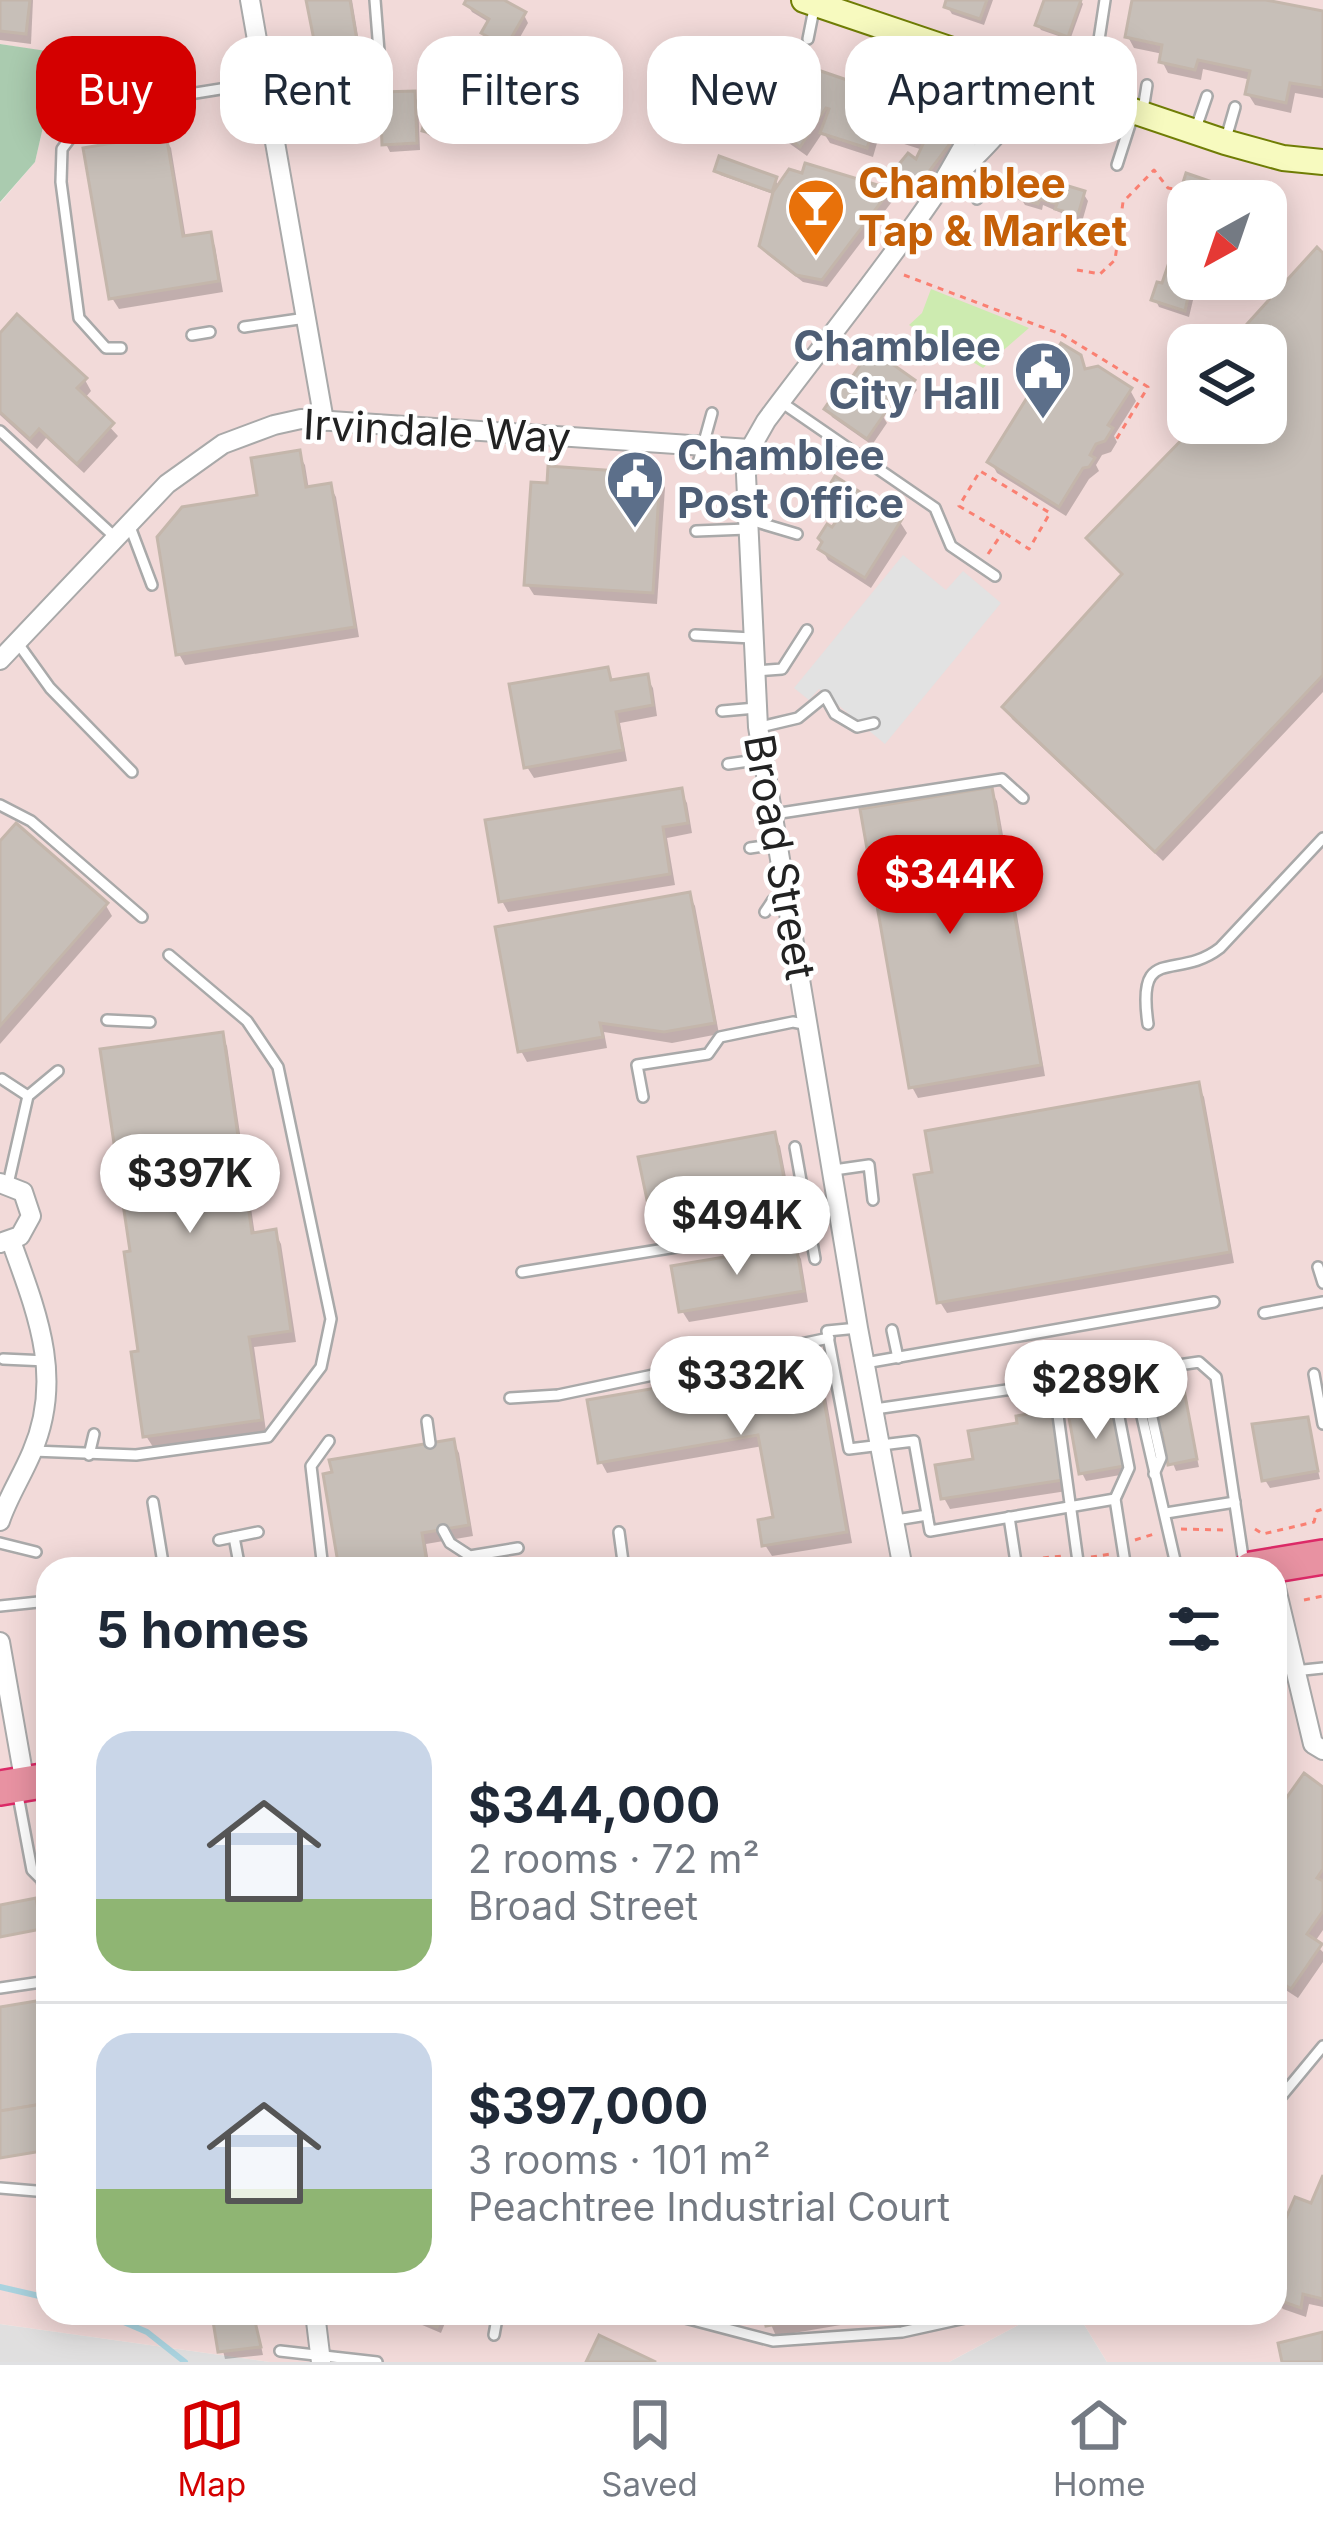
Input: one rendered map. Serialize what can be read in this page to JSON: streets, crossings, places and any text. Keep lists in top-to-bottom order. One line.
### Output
{"streets":{"street":["Irvindale Way","Broad Street"]},"crossings":[["Irvindale Way","Broad Street"]],"places":{"bar":["Chamblee Tap & Market"],"public building":["Chamblee City Hall","Chamblee Post Office"]},"north":"bottom left","page":{"chip":["Buy","Rent","Filters","New","Apartment"],"price":["$344K","$397K","$494K","$332K","$289K"],"heading":"5 homes","list":[{"name":"$344,000","note":"2 rooms · 72 m² · Broad Street"},{"name":"$397,000","note":"3 rooms · 101 m² · Peachtree Industrial Court"}],"tabs":["Map","Saved","Home"]}}
